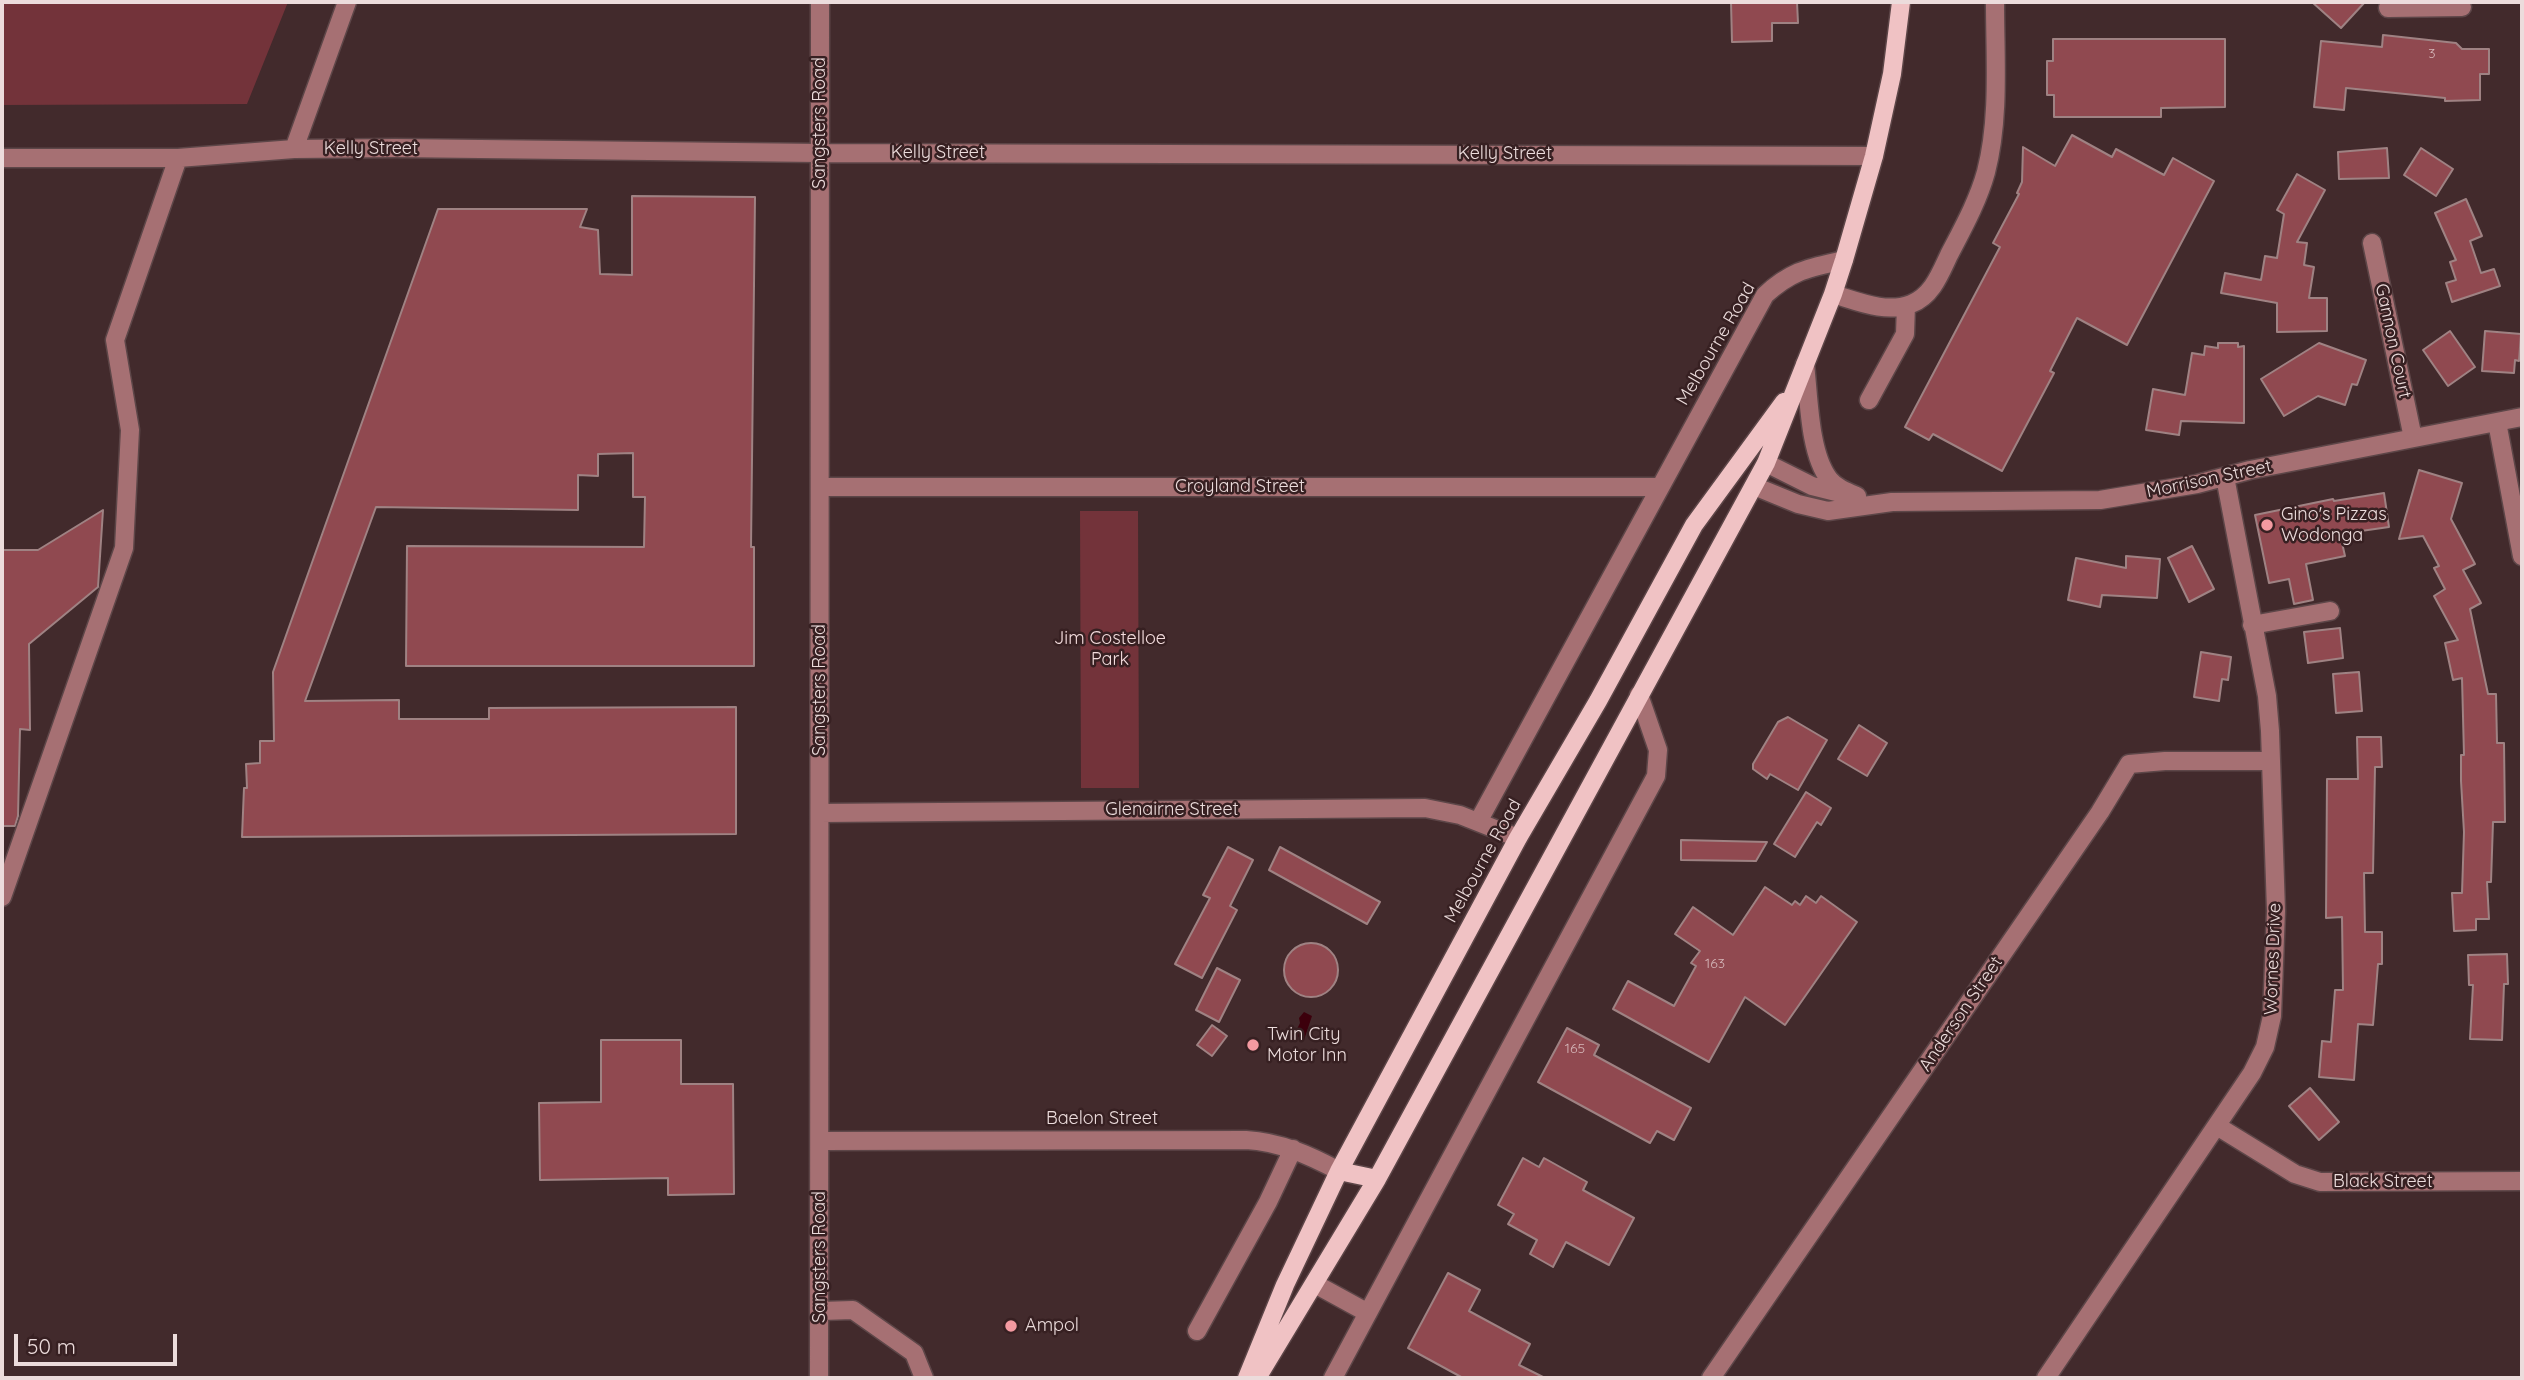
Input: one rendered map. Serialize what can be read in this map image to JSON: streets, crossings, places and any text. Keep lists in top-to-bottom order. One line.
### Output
{"streets":{"main road":["Melbourne Road","Baelon Street"],"street":["Sangsters Road","Kelly Street","Gannon Court","Morrison Street","Croyland Street","Glenairne Street","Wornes Drive","Anderson Street","Black Street"]},"crossings":[["Sangsters Road","Kelly Street"],["Sangsters Road","Croyland Street"],["Sangsters Road","Glenairne Street"],["Sangsters Road","Baelon Street"],["Kelly Street","Melbourne Road"],["Gannon Court","Morrison Street"],["Melbourne Road","Morrison Street"],["Melbourne Road","Croyland Street"],["Melbourne Road","Glenairne Street"],["Melbourne Road","Baelon Street"],["Morrison Street","Wornes Drive"],["Wornes Drive","Anderson Street"],["Wornes Drive","Black Street"]],"parks":["Jim Costelloe Park"],"places":["Gino's Pizzas Wodonga","Twin City Motor Inn","Ampol"],"house_numbers":["3","163","165"],"scale_bar":"50 m"}
